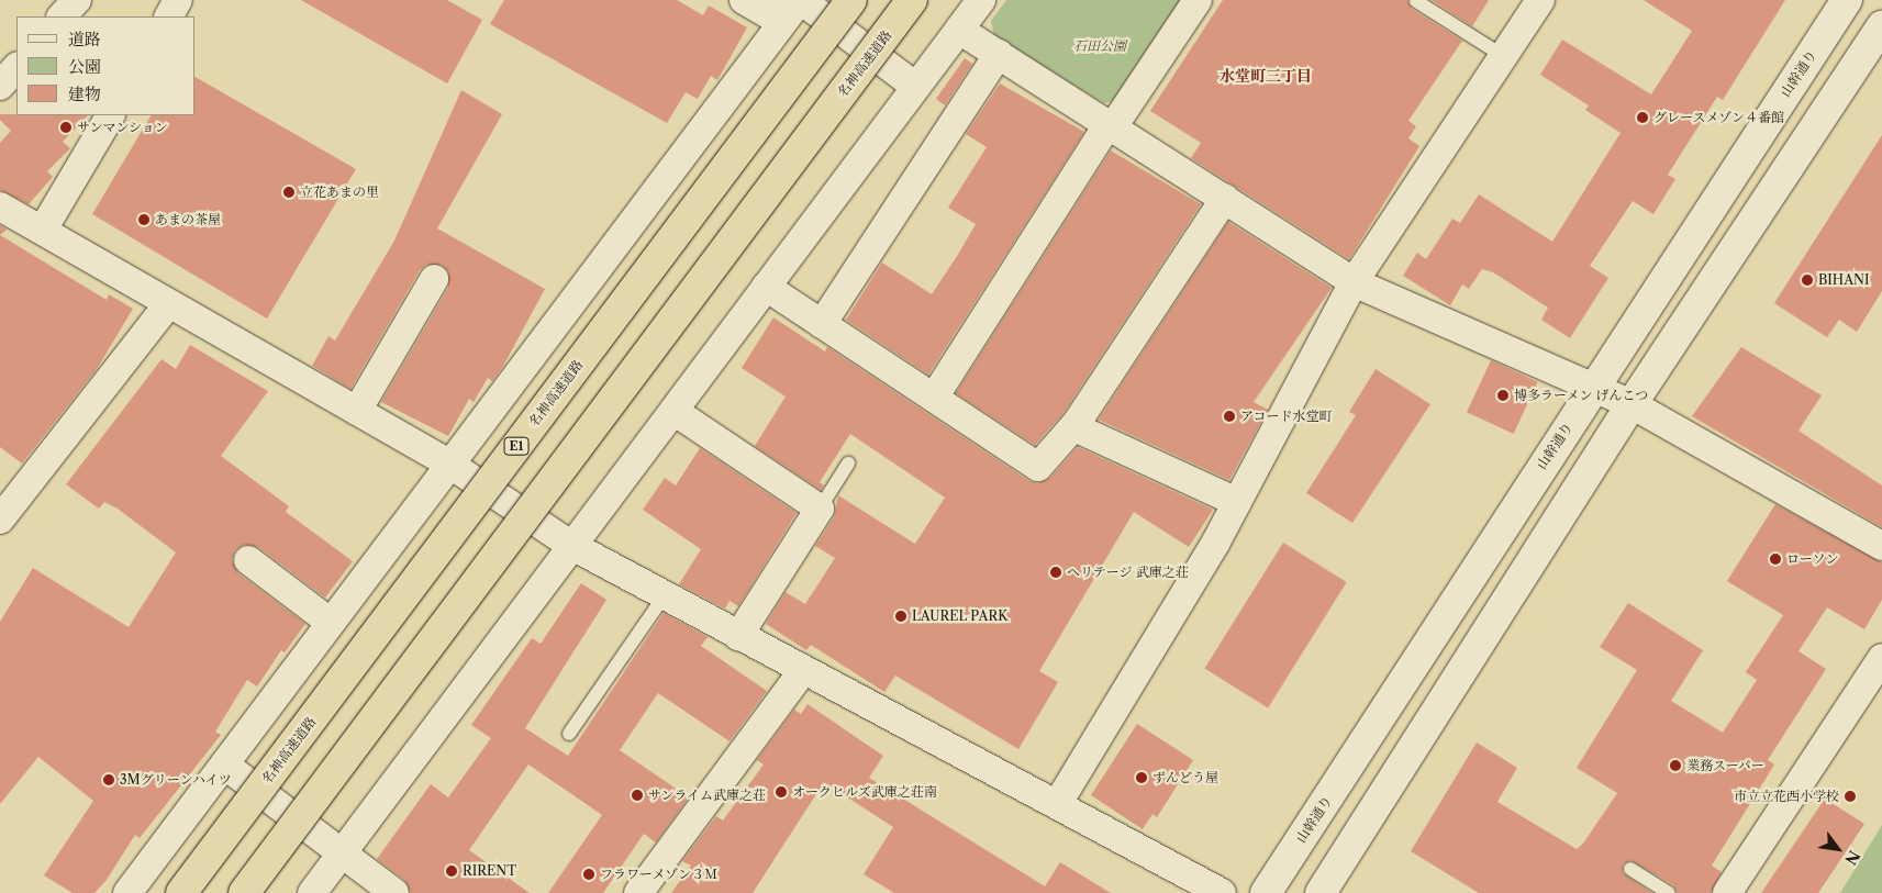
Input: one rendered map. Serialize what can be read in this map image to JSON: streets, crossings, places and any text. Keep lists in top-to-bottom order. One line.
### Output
{"streets":{"highway":["名神高速道路","E1"],"street":["山幹通り"]},"districts":["水堂町三丁目"],"parks":["石田公園"],"places":["グレースメゾン４番館","サンマンション","立花あまの里","あまの茶屋","BIHANI","博多ラーメン げんこつ","アコード水堂町","ローソン","ヘリテージ 武庫之荘","LAUREL PARK","業務スーパー","ずんどう屋","3Mグリーンハイツ","オークヒルズ武庫之荘南","サンライム武庫之荘","市立立花西小学校","RIRENT","フラワーメゾン３Ｍ"],"legend":["道路","公園","建物"],"north":"bottom right"}
